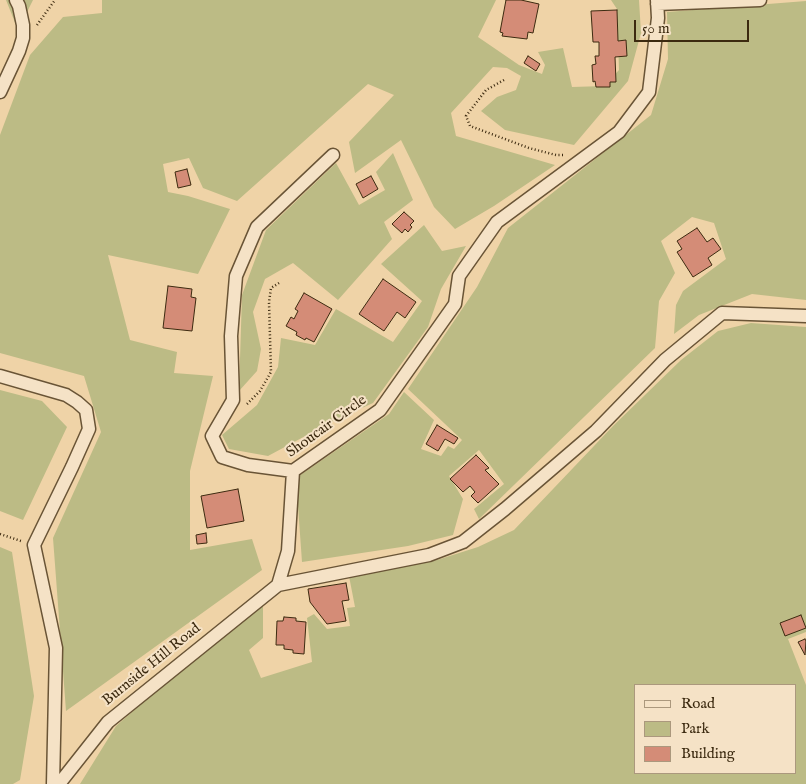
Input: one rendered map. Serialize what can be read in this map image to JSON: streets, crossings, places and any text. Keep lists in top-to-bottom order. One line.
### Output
{"streets":{"street":["Shoucair Circle","Burnside Hill Road"]},"crossings":[["Shoucair Circle","Burnside Hill Road"]],"legend":["Road","Park","Building"],"scale_bar":"50 m"}
